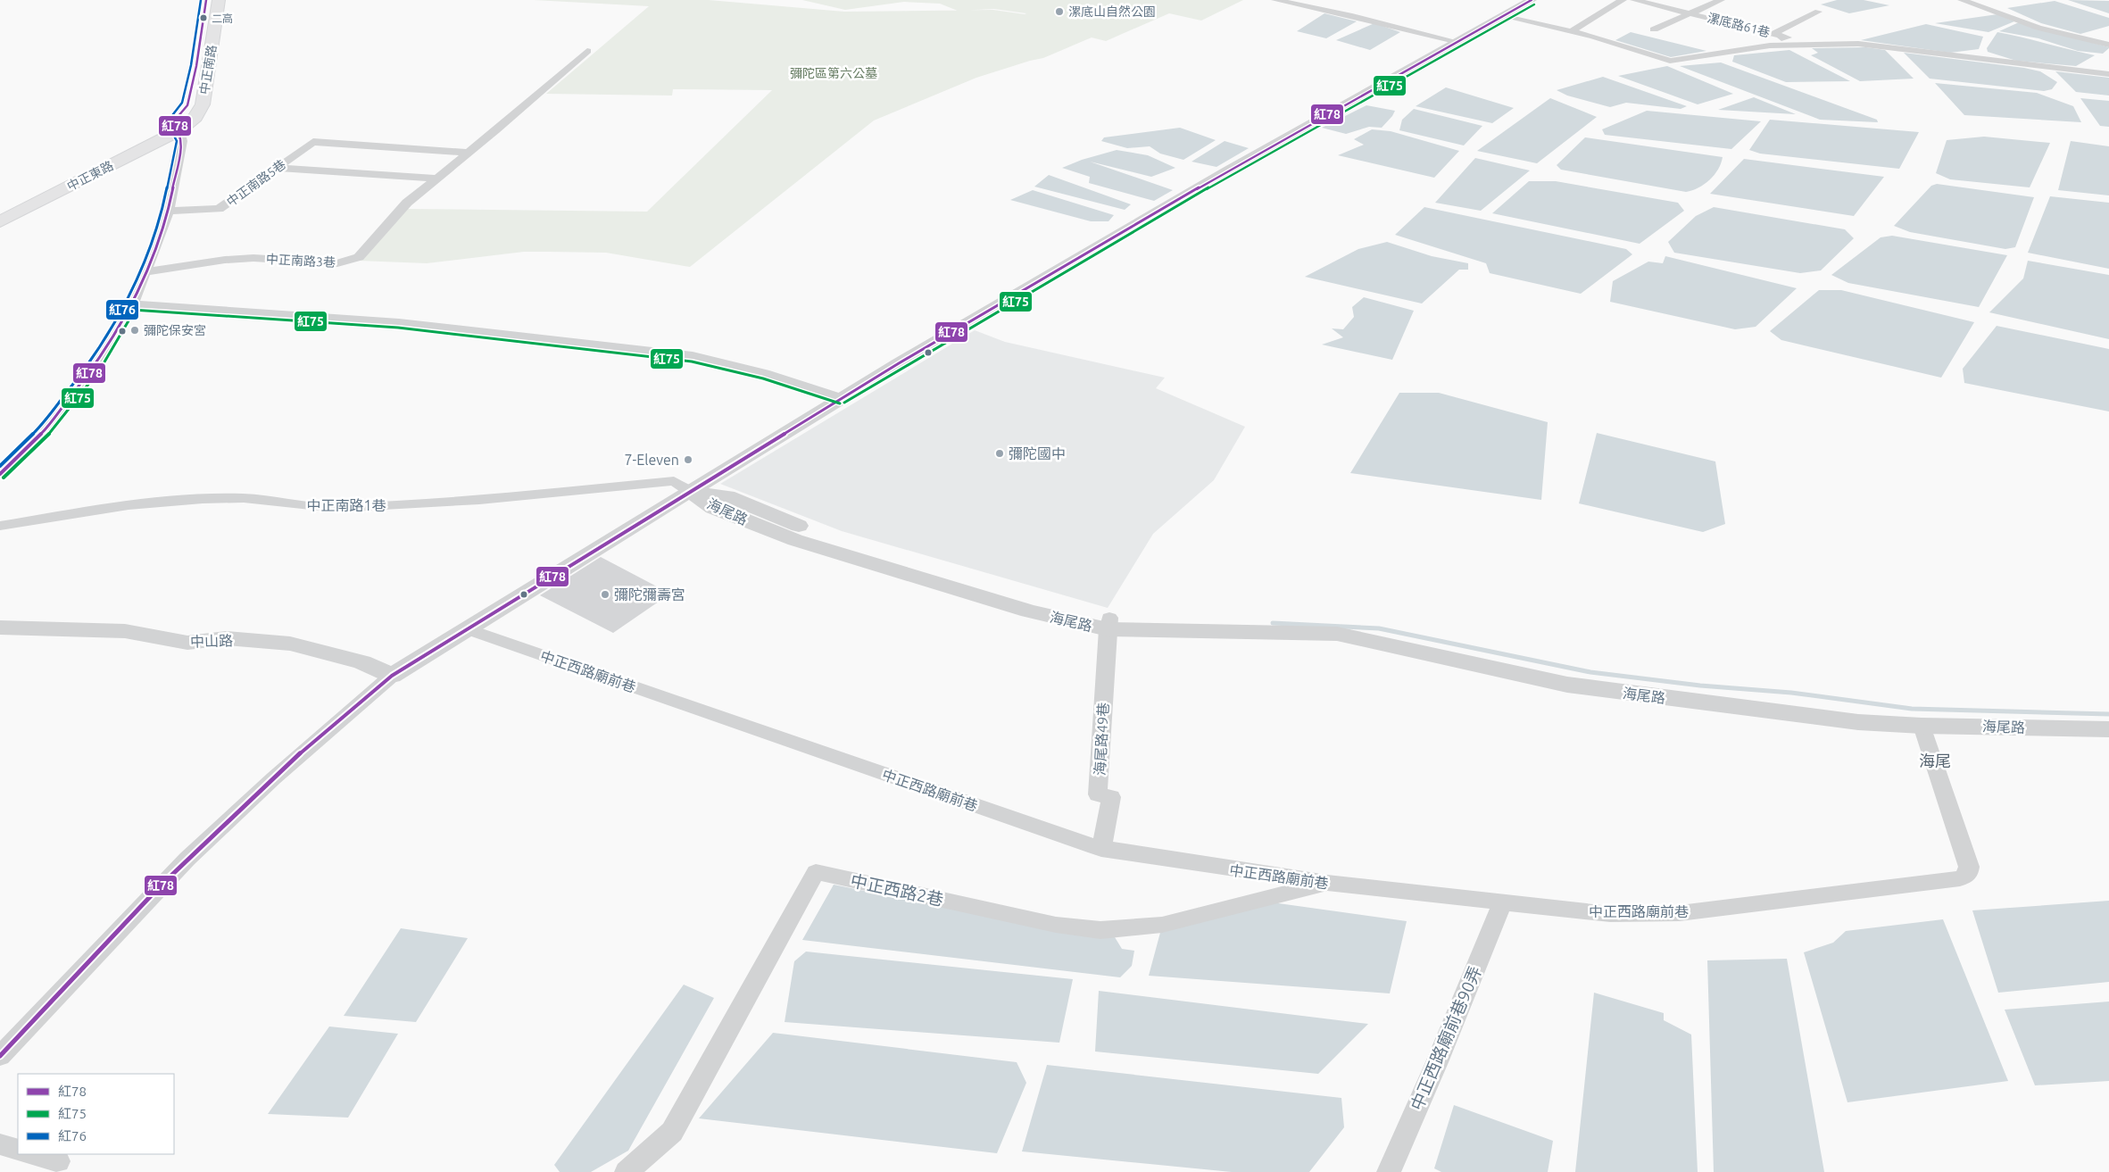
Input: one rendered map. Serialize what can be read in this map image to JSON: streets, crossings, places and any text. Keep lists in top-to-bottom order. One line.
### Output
{"streets":{"main road":["中正南路","中正東路"],"street":["漯底路61巷","中正南路5巷","中正南路3巷","中正南路1巷","海尾路","中山路","中正西路廟前巷","海尾路49巷","中正西路2巷","中正西路廟前巷90弄"]},"crossings":[["中正南路","中正東路"],["中正南路5巷","中正南路3巷"],["中正南路1巷","海尾路"],["海尾路","中正西路廟前巷"],["海尾路","海尾路49巷"],["中正西路廟前巷","海尾路49巷"],["中正西路廟前巷","中正西路2巷"],["中正西路廟前巷","中正西路廟前巷90弄"]],"districts":["海尾"],"parks":["彌陀區第六公墓"],"places":["漯底山自然公園","二高","彌陀保安宮","彌陀國中","7-Eleven","彌陀彌壽宮"],"lines":["transit line 紅78","transit line 紅76","transit line 紅75"],"legend":["紅78","紅75","紅76"]}
